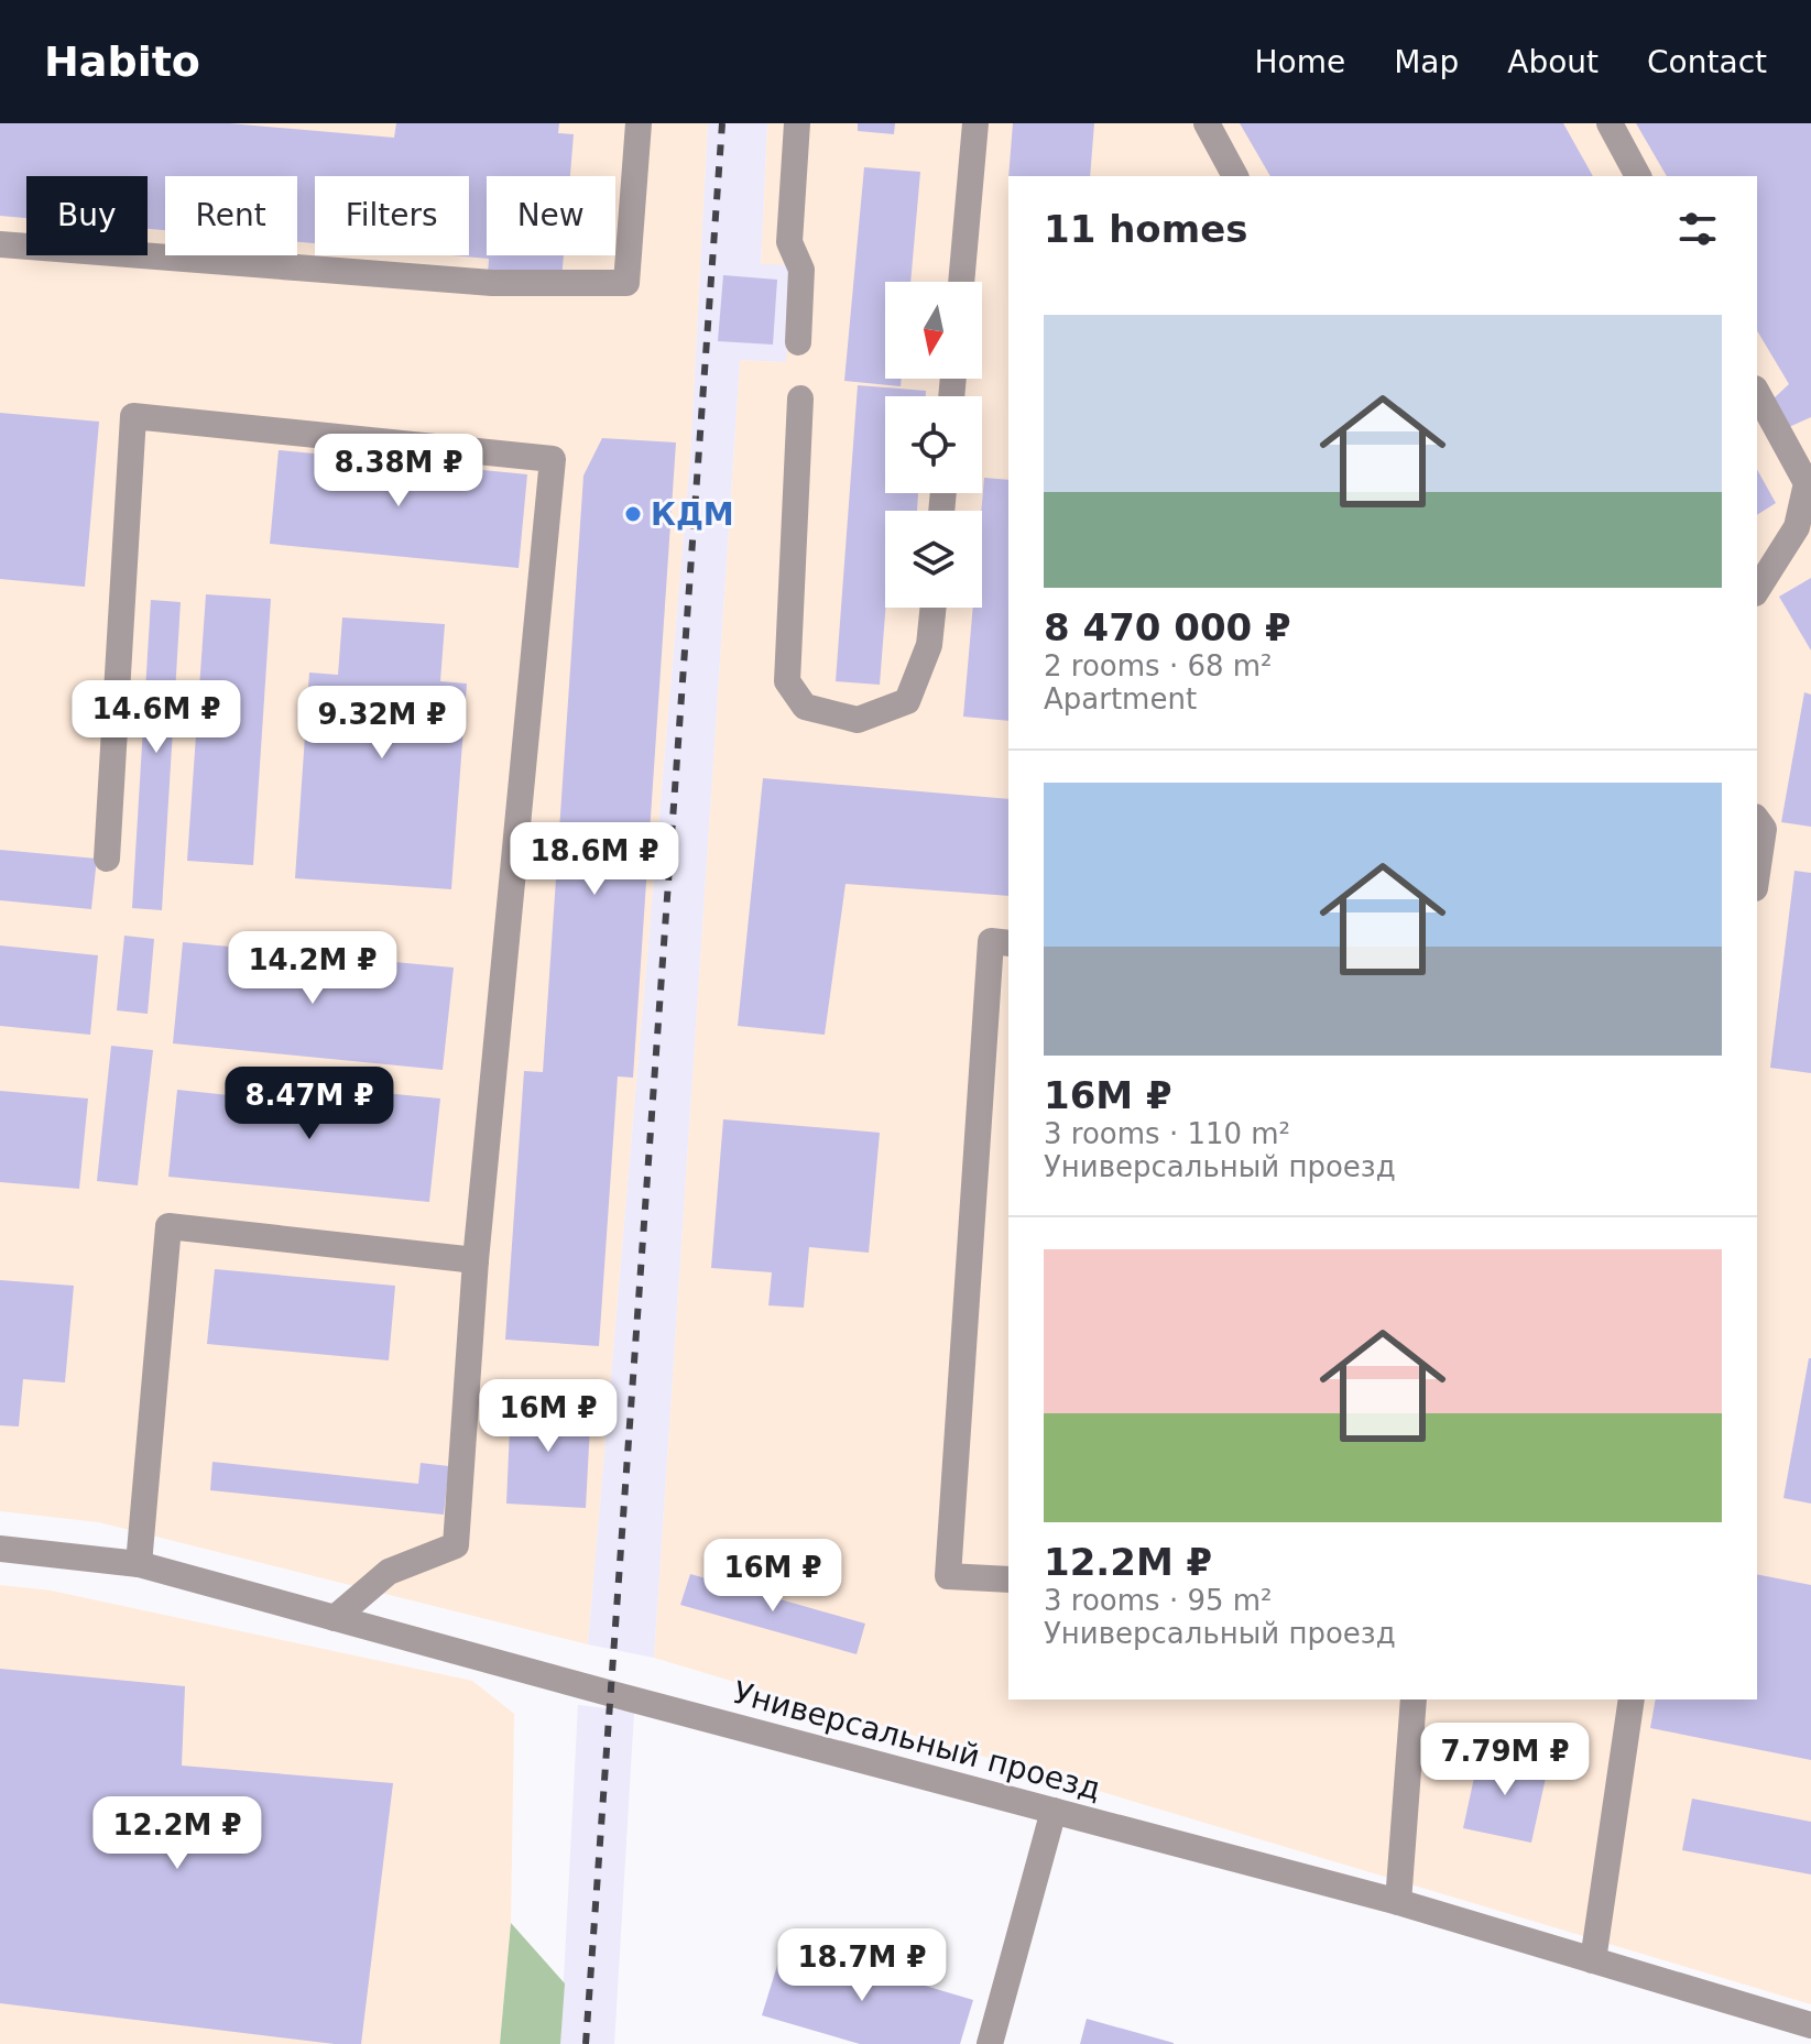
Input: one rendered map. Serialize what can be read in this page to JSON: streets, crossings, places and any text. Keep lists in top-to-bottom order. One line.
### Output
{"streets":{"street":["Универсальный проезд"]},"places":["КДМ"],"north":"bottom","page":{"header":"Habito","nav":["Home","Map","About","Contact"],"chip":["Buy","Rent","Filters","New"],"heading":"11 homes","list":[{"name":"8 470 000 ₽","note":"2 rooms · 68 m² · Apartment"},{"name":"16M ₽","note":"3 rooms · 110 m² · Универсальный проезд"},{"name":"12.2M ₽","note":"3 rooms · 95 m² · Универсальный проезд"}],"price":["8.38M ₽","14.6M ₽","9.32M ₽","18.6M ₽","14.2M ₽","8.47M ₽","16M ₽","16M ₽","7.79M ₽","12.2M ₽","18.7M ₽"]}}
